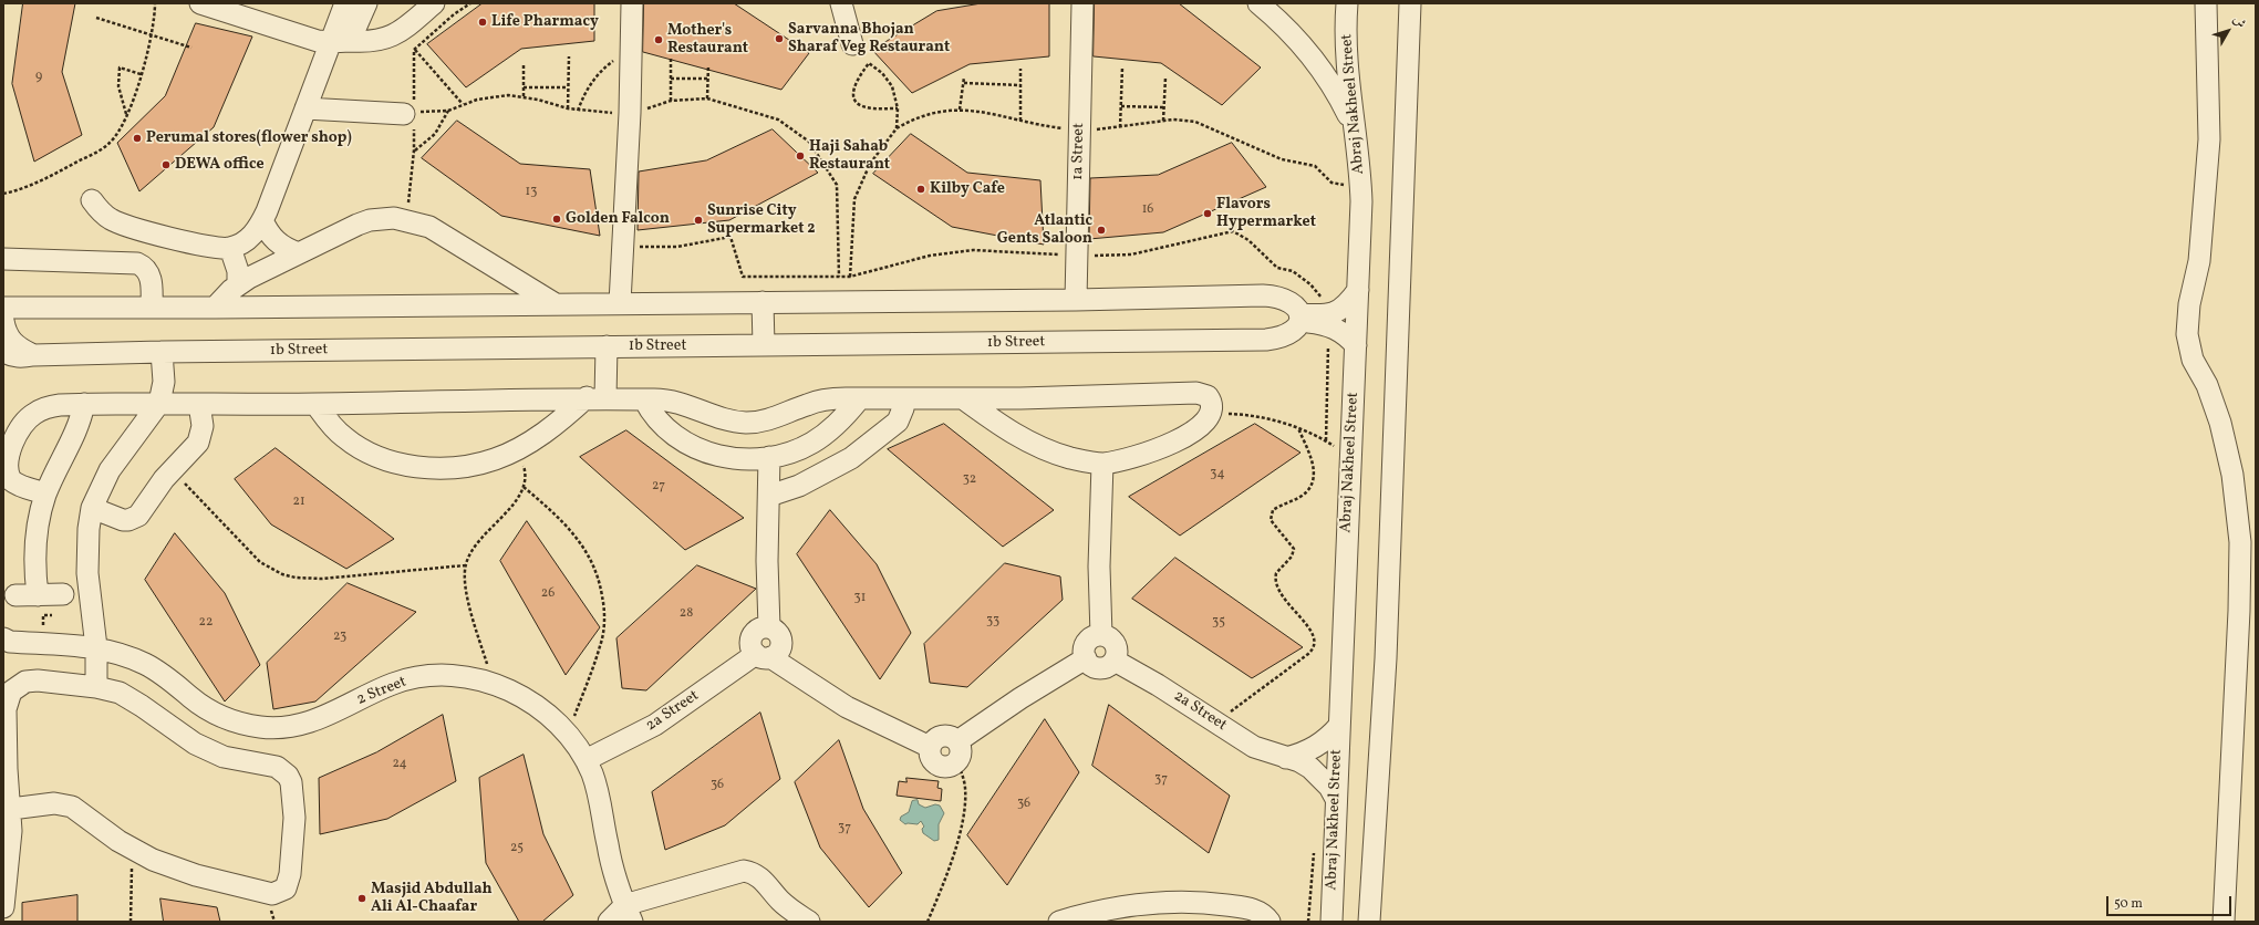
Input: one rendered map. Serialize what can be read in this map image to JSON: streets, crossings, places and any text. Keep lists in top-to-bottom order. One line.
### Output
{"streets":{"street":["Abraj Nakheel Street","1a Street","1b Street","2 Street","2a Street"]},"crossings":[["Abraj Nakheel Street","2a Street"],["2 Street","2a Street"]],"places":["Life Pharmacy","Sarvanna Bhojan Sharaf Veg Restaurant","Mother's Restaurant","Perumal stores(flower shop)","Haji Sahab Restaurant","DEWA office","Kilby Cafe","Flavors Hypermarket","Golden Falcon","Sunrise City Supermarket 2","Atlantic Gents Saloon","Masjid Abdullah Ali Al-Chaafar"],"house_numbers":["9","13","16","34","32","27","21","26","31","28","33","22","35","23","24","37","36","36","37","25"],"scale_bar":"50 m","north":"top right"}
